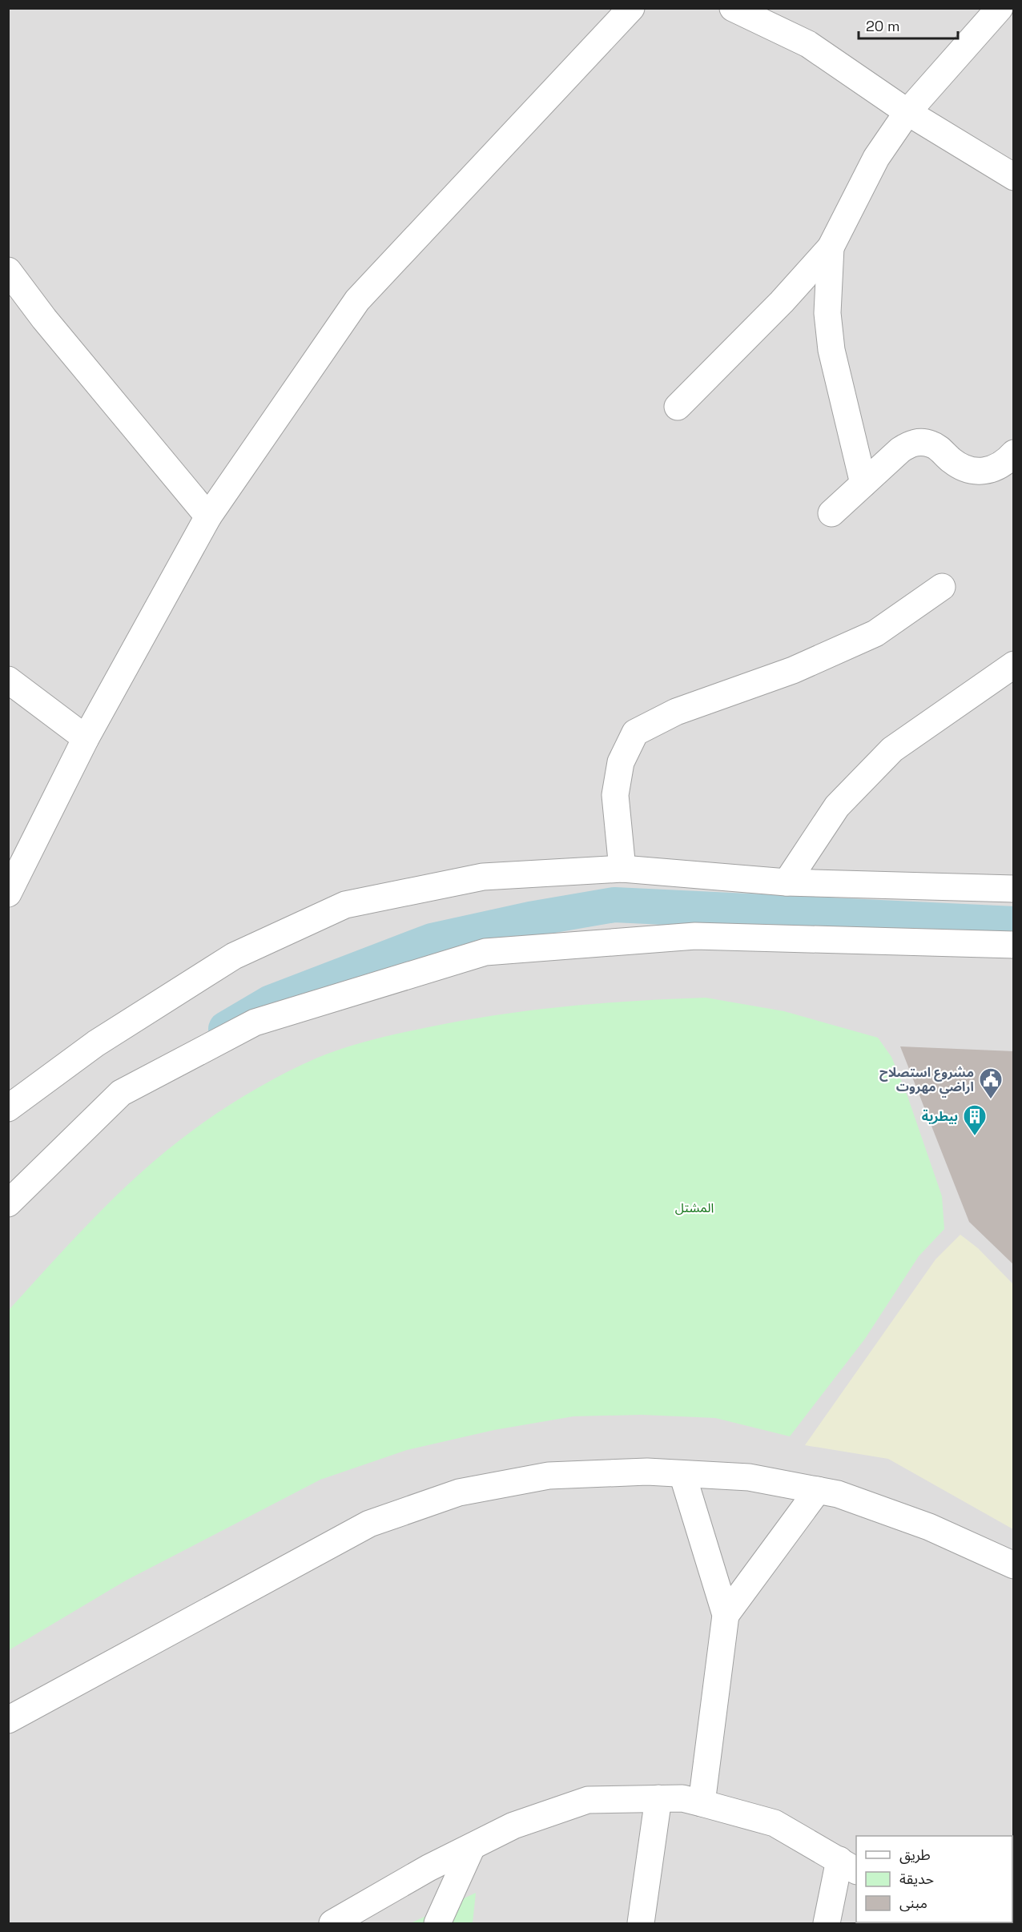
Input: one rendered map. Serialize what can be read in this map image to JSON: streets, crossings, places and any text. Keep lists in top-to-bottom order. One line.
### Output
{"parks":["المشتل"],"places":{"public building":["مشروع استصلاح اراضي مهروت"],"building":["بيطرية"]},"legend":["طريق","حديقة","مبنى"],"scale_bar":"20 m"}
